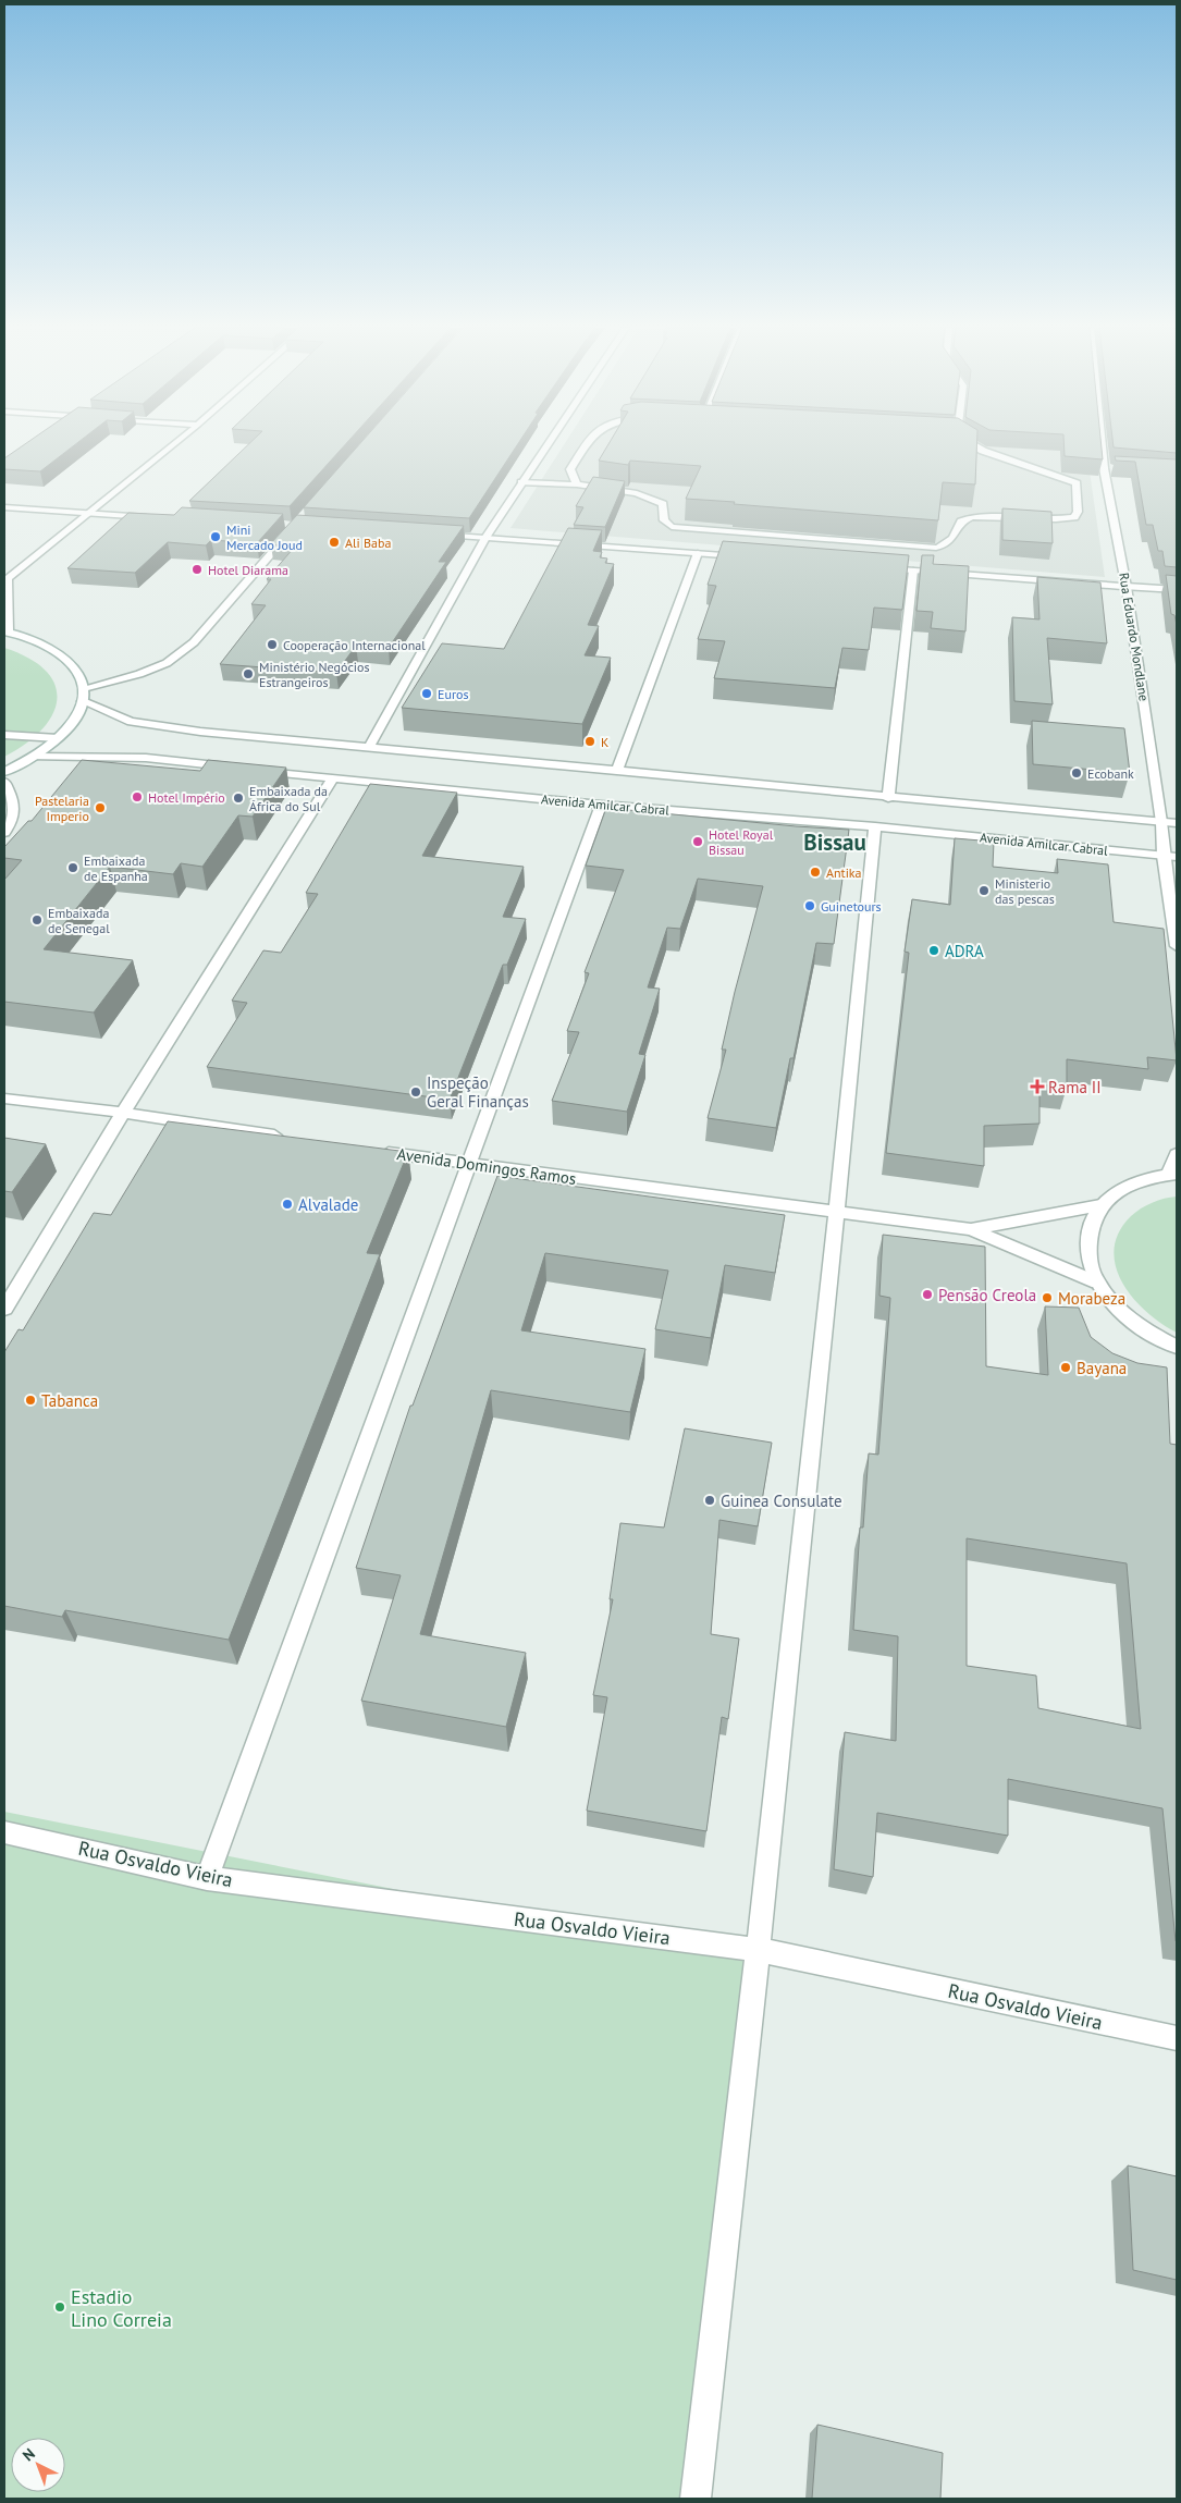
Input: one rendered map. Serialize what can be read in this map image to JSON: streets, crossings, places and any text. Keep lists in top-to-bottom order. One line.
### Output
{"streets":{"street":["Rua Eduardo Mondlane","Avenida Amilcar Cabral","Avenida Domingos Ramos","Rua Osvaldo Vieira"]},"crossings":[["Rua Eduardo Mondlane","Avenida Amilcar Cabral"]],"districts":["Bissau"],"places":{"other":["Mini Mercado Joud","Ali Baba","Hotel Diarama","Cooperação Internacional","Ministério Negócios Estrangeiros","Euros","K","Ecobank","Hotel Império","Embaixada da África do Sul","Pastelaria Imperio","Hotel Royal Bissau","Embaixada de Espanha","Antika","Ministerio das pescas","Guinetours","Embaixada de Senegal","ADRA","Inspeção Geral Finanças","Alvalade","Pensão Creola","Morabeza","Bayana","Tabanca","Guinea Consulate","Estadio Lino Correia"],"health":["Rama II"]},"north":"top left"}
